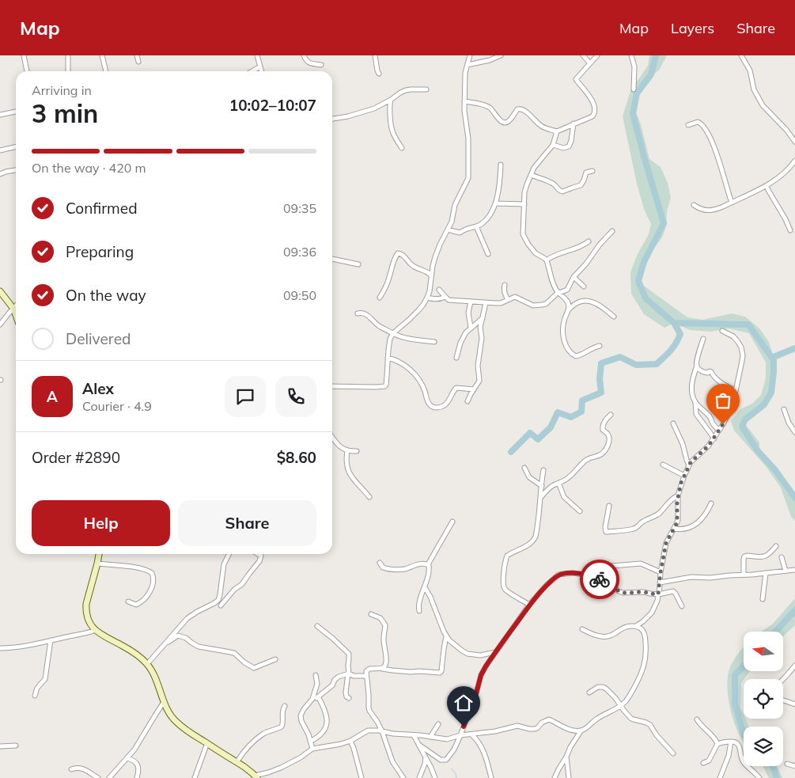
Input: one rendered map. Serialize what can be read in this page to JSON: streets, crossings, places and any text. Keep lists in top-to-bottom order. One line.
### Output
{"north":"left","page":{"header":"Map","nav":["Map","Layers","Share"],"heading":["3 min","Arriving in","10:02–10:07"],"panel":["Alex","Courier · 4.9","Order #2890","$8.60"],"bar":"On the way · 420 m","list":[["Confirmed","09:35"],["Preparing","09:36"],["On the way","09:50"],"Delivered"],"round":"A","buttons":["Help","Share"]}}
